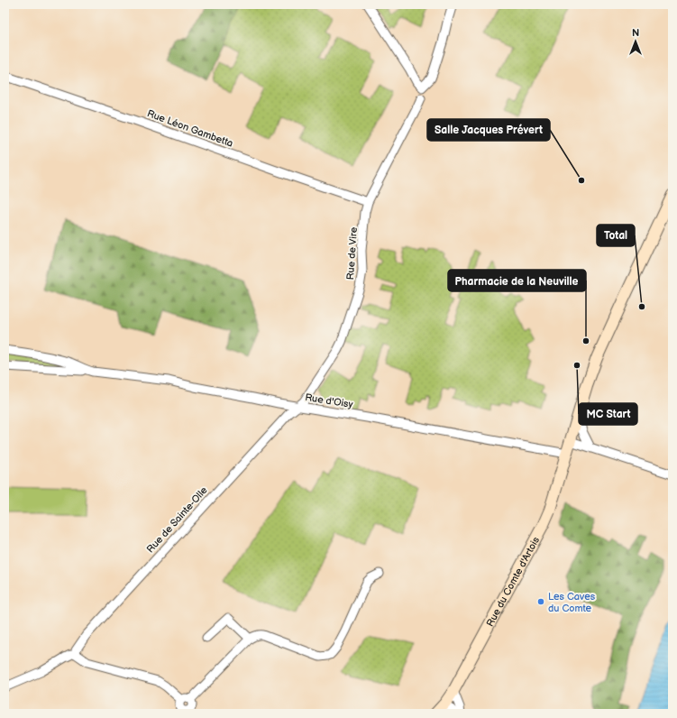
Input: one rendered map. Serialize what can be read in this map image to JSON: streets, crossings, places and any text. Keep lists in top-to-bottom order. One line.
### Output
{"streets":{"main road":["Rue du Comte d'Artois"],"street":["Rue Léon Gambetta","Rue de Vire","Rue d'Oisy","Rue de Sainte-Olle"]},"crossings":[["Rue Léon Gambetta","Rue de Vire"],["Rue de Vire","Rue d'Oisy"],["Rue de Vire","Rue de Sainte-Olle"],["Rue d'Oisy","Rue de Sainte-Olle"],["Rue d'Oisy","Rue du Comte d'Artois"]],"places":["Salle Jacques Prévert","Total","Pharmacie de la Neuville","MC Start","Les Caves du Comte"],"north":"top"}
